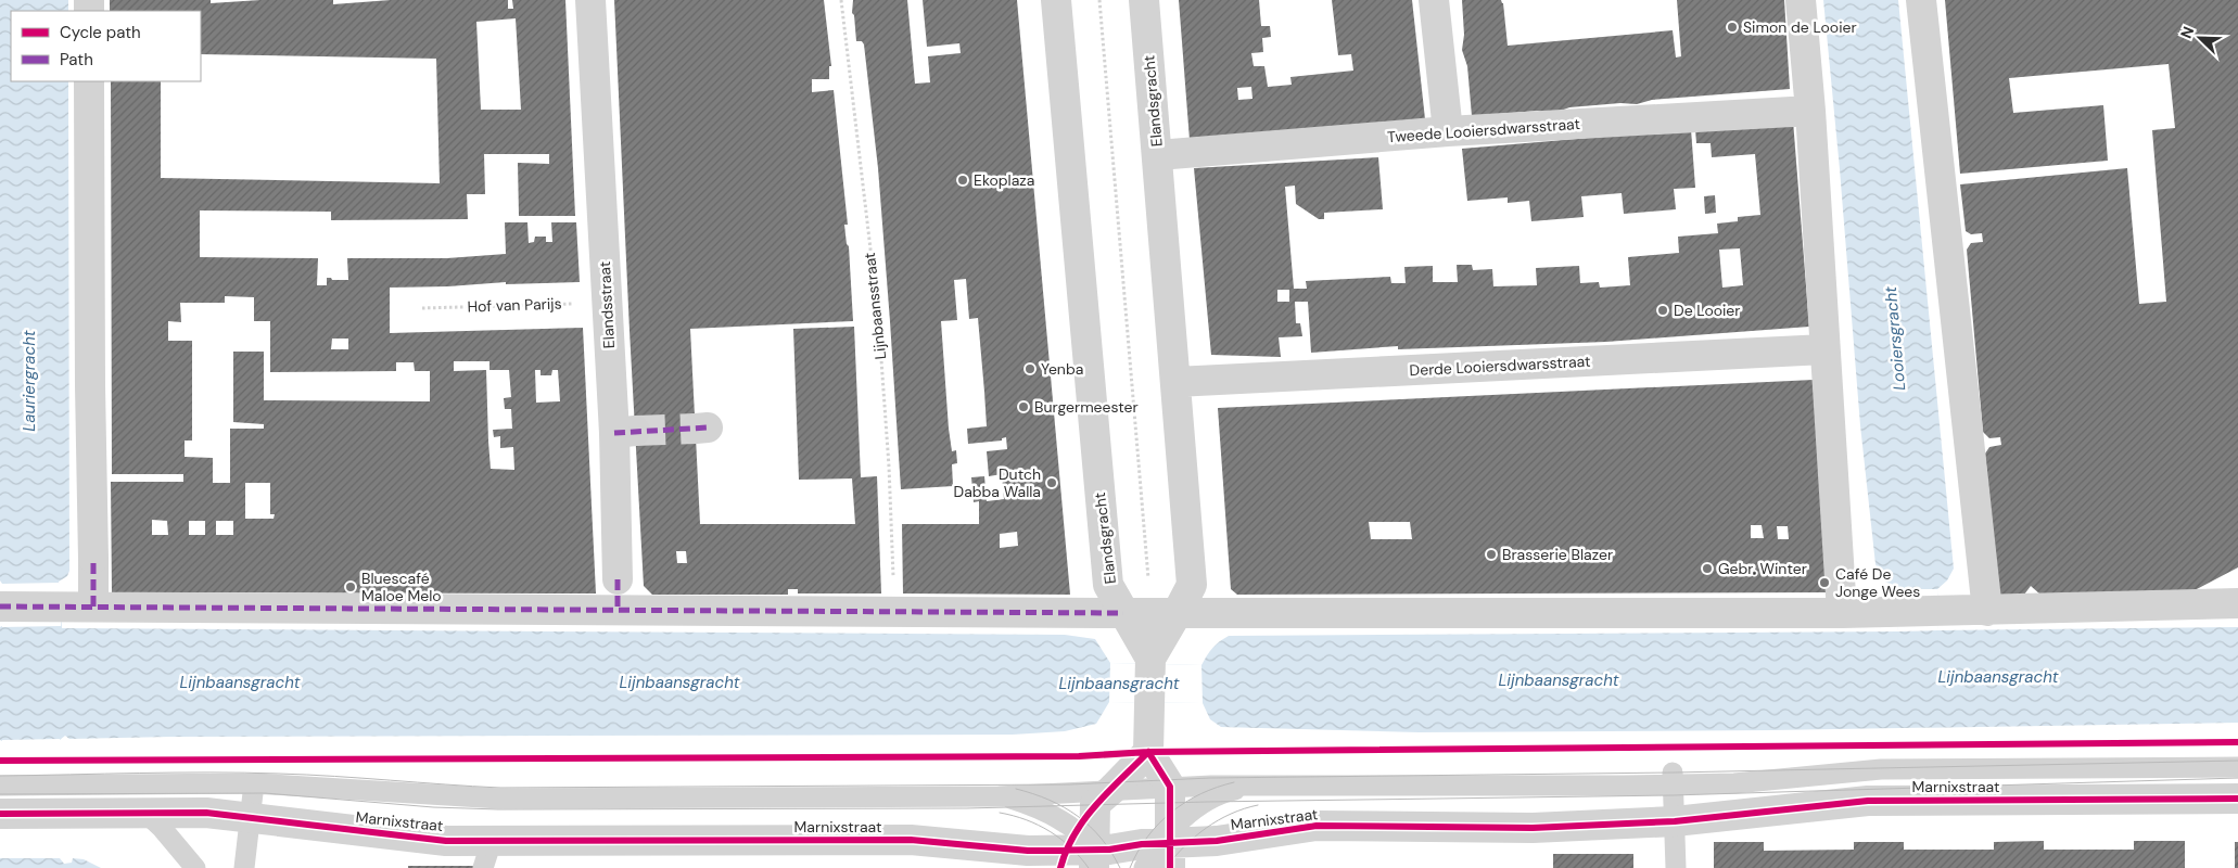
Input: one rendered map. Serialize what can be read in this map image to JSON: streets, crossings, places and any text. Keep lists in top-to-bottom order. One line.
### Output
{"streets":{"street":["Elandsgracht","Tweede Looiersdwarsstraat","Elandsstraat","Derde Looiersdwarsstraat","Marnixstraat"],"path":["Hof van Parijs","Lijnbaansstraat"]},"crossings":[["Elandsgracht","Tweede Looiersdwarsstraat"],["Elandsgracht","Derde Looiersdwarsstraat"],["Hof van Parijs","Elandsstraat"]],"water":["Looiersgracht","Lauriergracht","Lijnbaansgracht"],"places":["Simon de Looier","Ekoplaza","De Looier","Yenba","Burgermeester","Dutch Dabba Walla","Brasserie Blazer","Gebr. Winter","Café De Jonge Wees","Bluescafé Maloe Melo"],"legend":["Cycle path","Path"],"north":"top left"}
